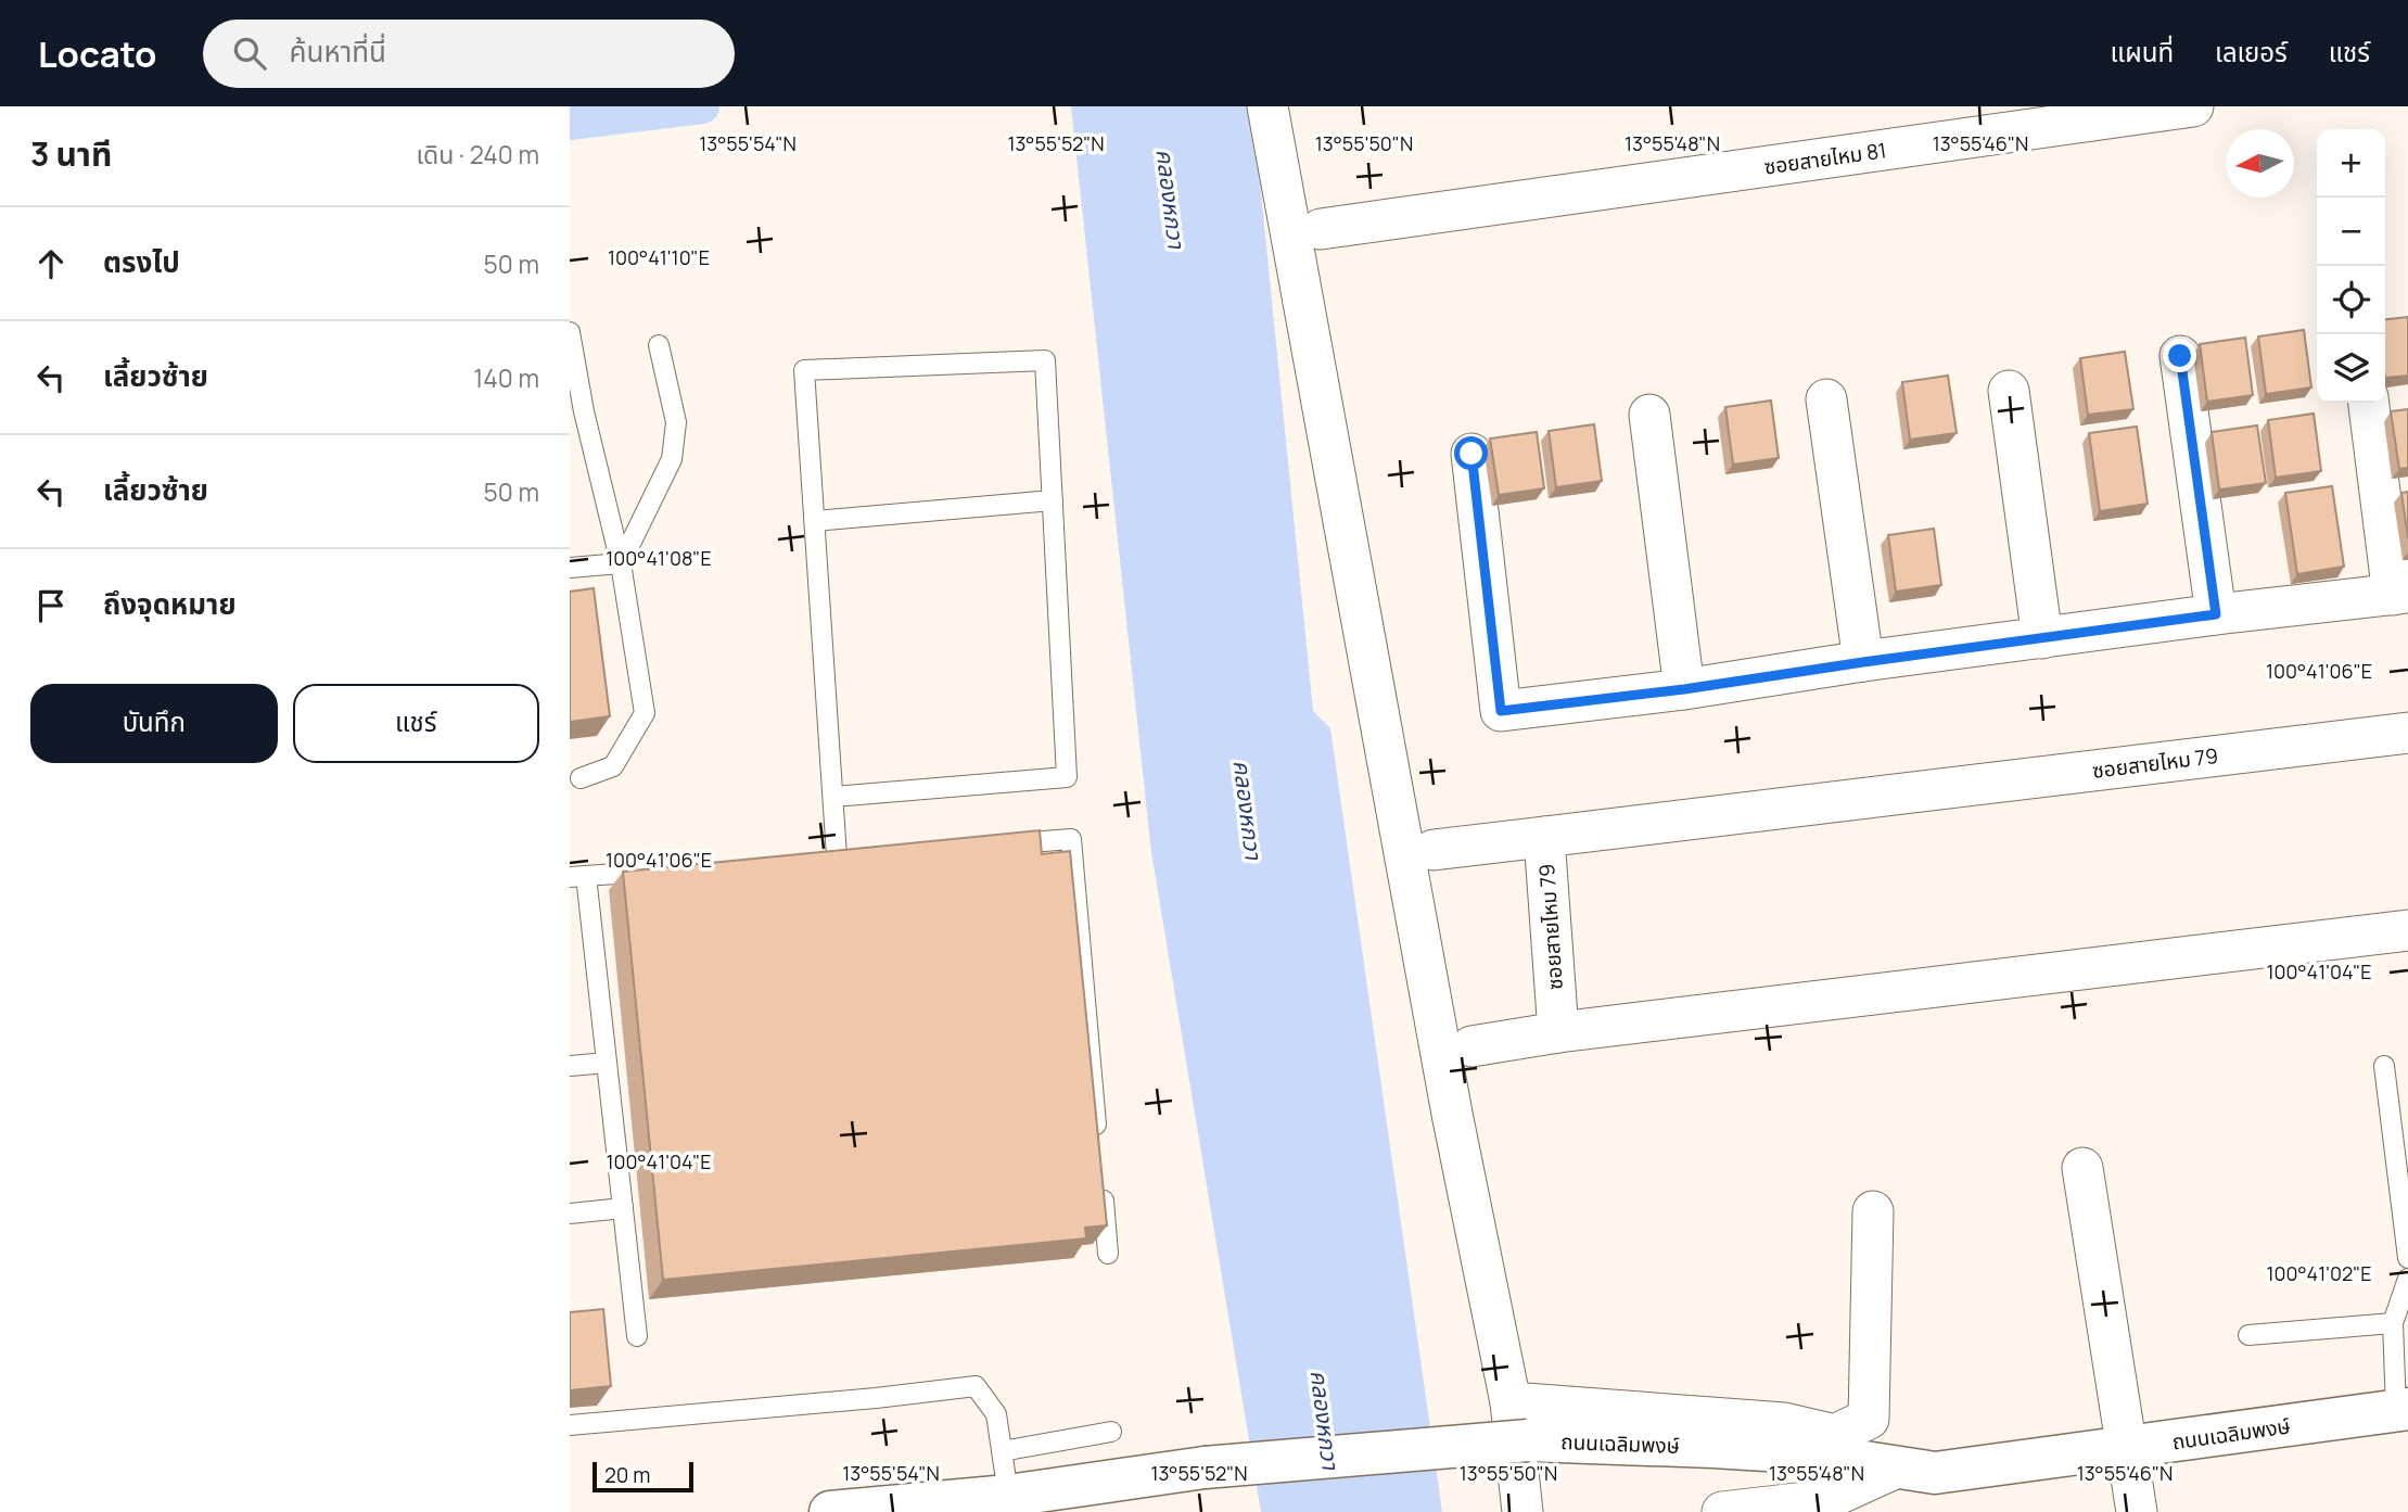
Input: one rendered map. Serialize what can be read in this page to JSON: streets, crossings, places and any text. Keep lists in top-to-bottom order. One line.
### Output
{"streets":{"main road":["ถนนเฉลิมพงษ์"],"street":["ซอยสายไหม 81","ซอยสายไหม 79"]},"water":["คลองหกวา"],"scale_bar":"20 m","north":"left","page":{"header":"Locato","search":"ค้นหาที่นี่","nav":["แผนที่","เลเยอร์","แชร์"],"heading":["3 นาที","เดิน · 240 m"],"map_buttons":["+","−"],"list":[["ตรงไป","50 m"],["เลี้ยวซ้าย","140 m"],["เลี้ยวซ้าย","50 m"],"ถึงจุดหมาย"],"buttons":["บันทึก","แชร์"],"scale":"20 m"},"coordinates":["13°55'54\"N","13°55'52\"N","13°55'50\"N","13°55'48\"N","13°55'46\"N","100°41'10\"E","100°41'08\"E","100°41'06\"E","100°41'04\"E","100°41'02\"E"]}
